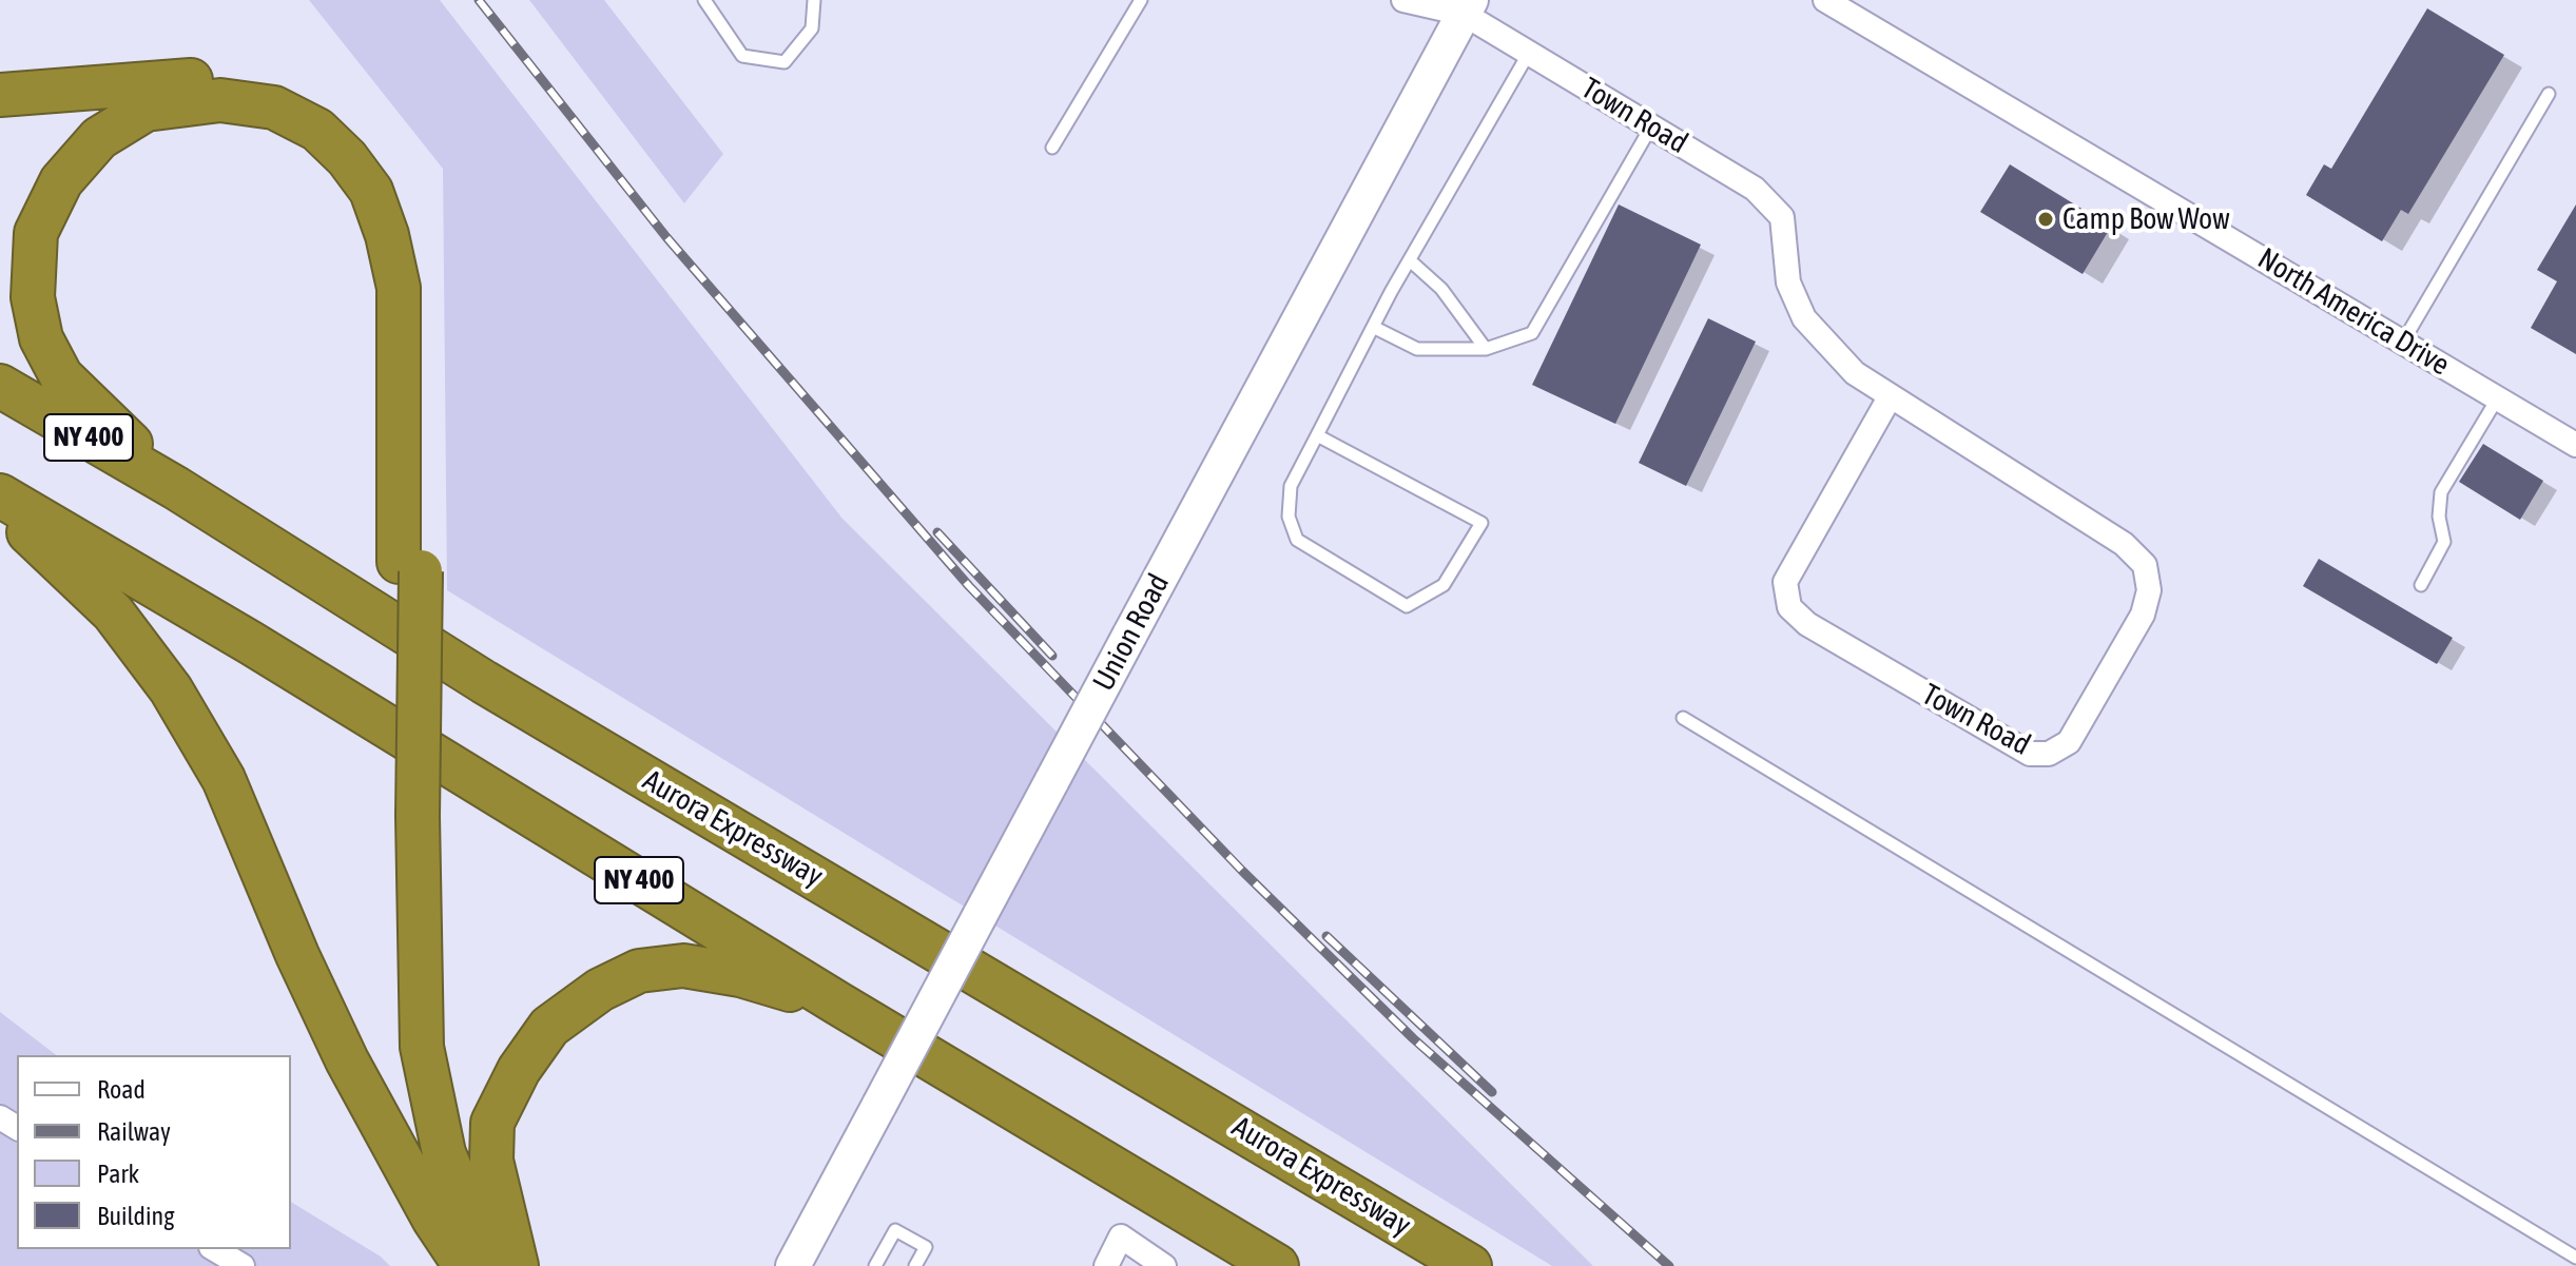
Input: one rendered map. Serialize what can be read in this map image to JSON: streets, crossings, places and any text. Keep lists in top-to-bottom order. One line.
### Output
{"streets":{"highway":["NY 400","Aurora Expressway"],"main road":["Union Road"],"street":["Town Road","North America Drive"]},"crossings":[["Town Road","Union Road"]],"places":["Camp Bow Wow"],"legend":["Road","Railway","Park","Building"]}
